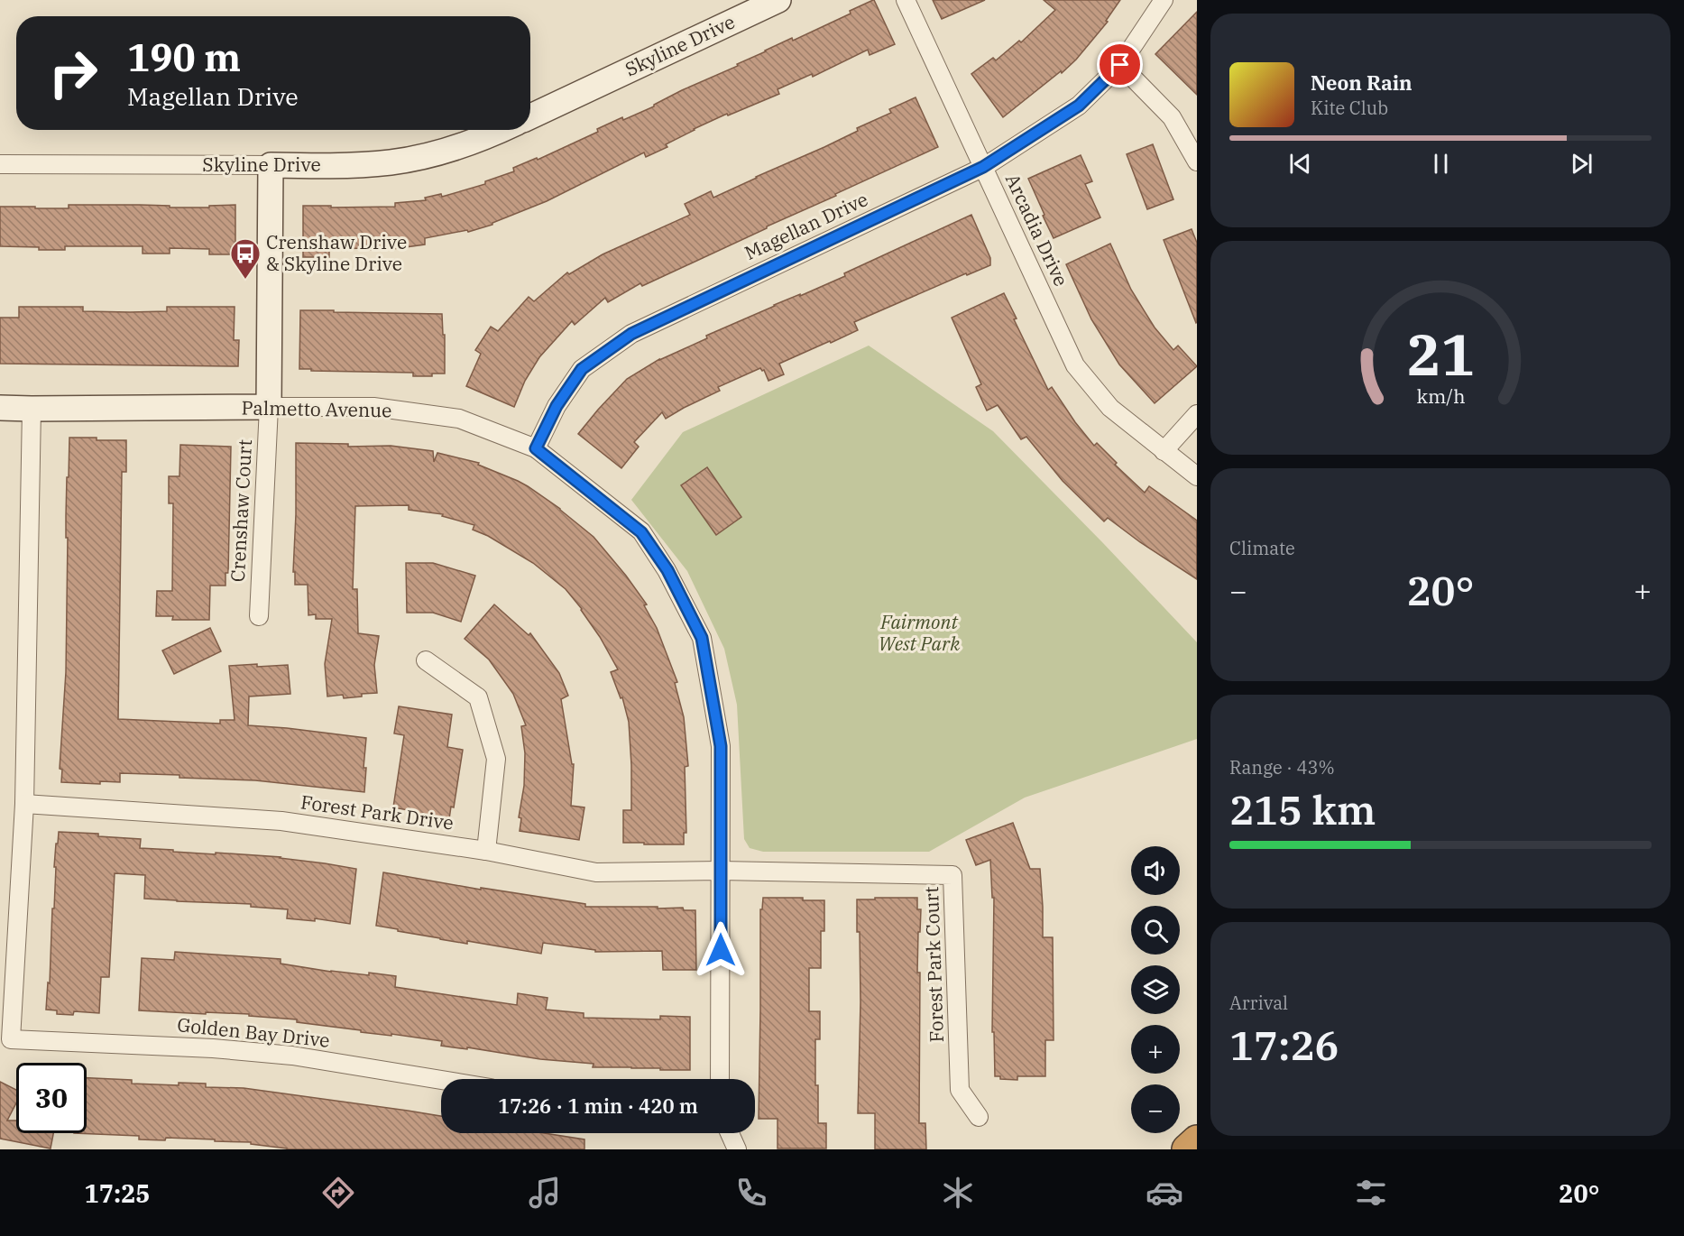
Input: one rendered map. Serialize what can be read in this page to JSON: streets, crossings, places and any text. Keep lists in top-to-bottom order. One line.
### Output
{"streets":{"street":["Skyline Drive","Magellan Drive","Arcadia Drive","Palmetto Avenue","Crenshaw Court","Forest Park Drive","Forest Park Court","Golden Bay Drive"]},"crossings":[["Magellan Drive","Arcadia Drive"],["Magellan Drive","Palmetto Avenue"],["Palmetto Avenue","Crenshaw Court"],["Palmetto Avenue","Forest Park Drive"],["Palmetto Avenue","Forest Park Court"],["Forest Park Drive","Forest Park Court"],["Forest Park Drive","Golden Bay Drive"]],"parks":["Fairmont West Park"],"places":{"bus stop":["Crenshaw Drive & Skyline Drive"]},"page":{"turn":["190 m","Magellan Drive"],"song":["Neon Rain","Kite Club"],"tile":["Climate",["Range · 43%","215 km"],["Arrival","17:26"]],"heat":["−","20°","+"],"map_buttons":["+","−"],"limit":"30","trip":"17:26 · 1 min · 420 m","tabs":["17:25","20°"],"gauge":["21","km/h"]}}
